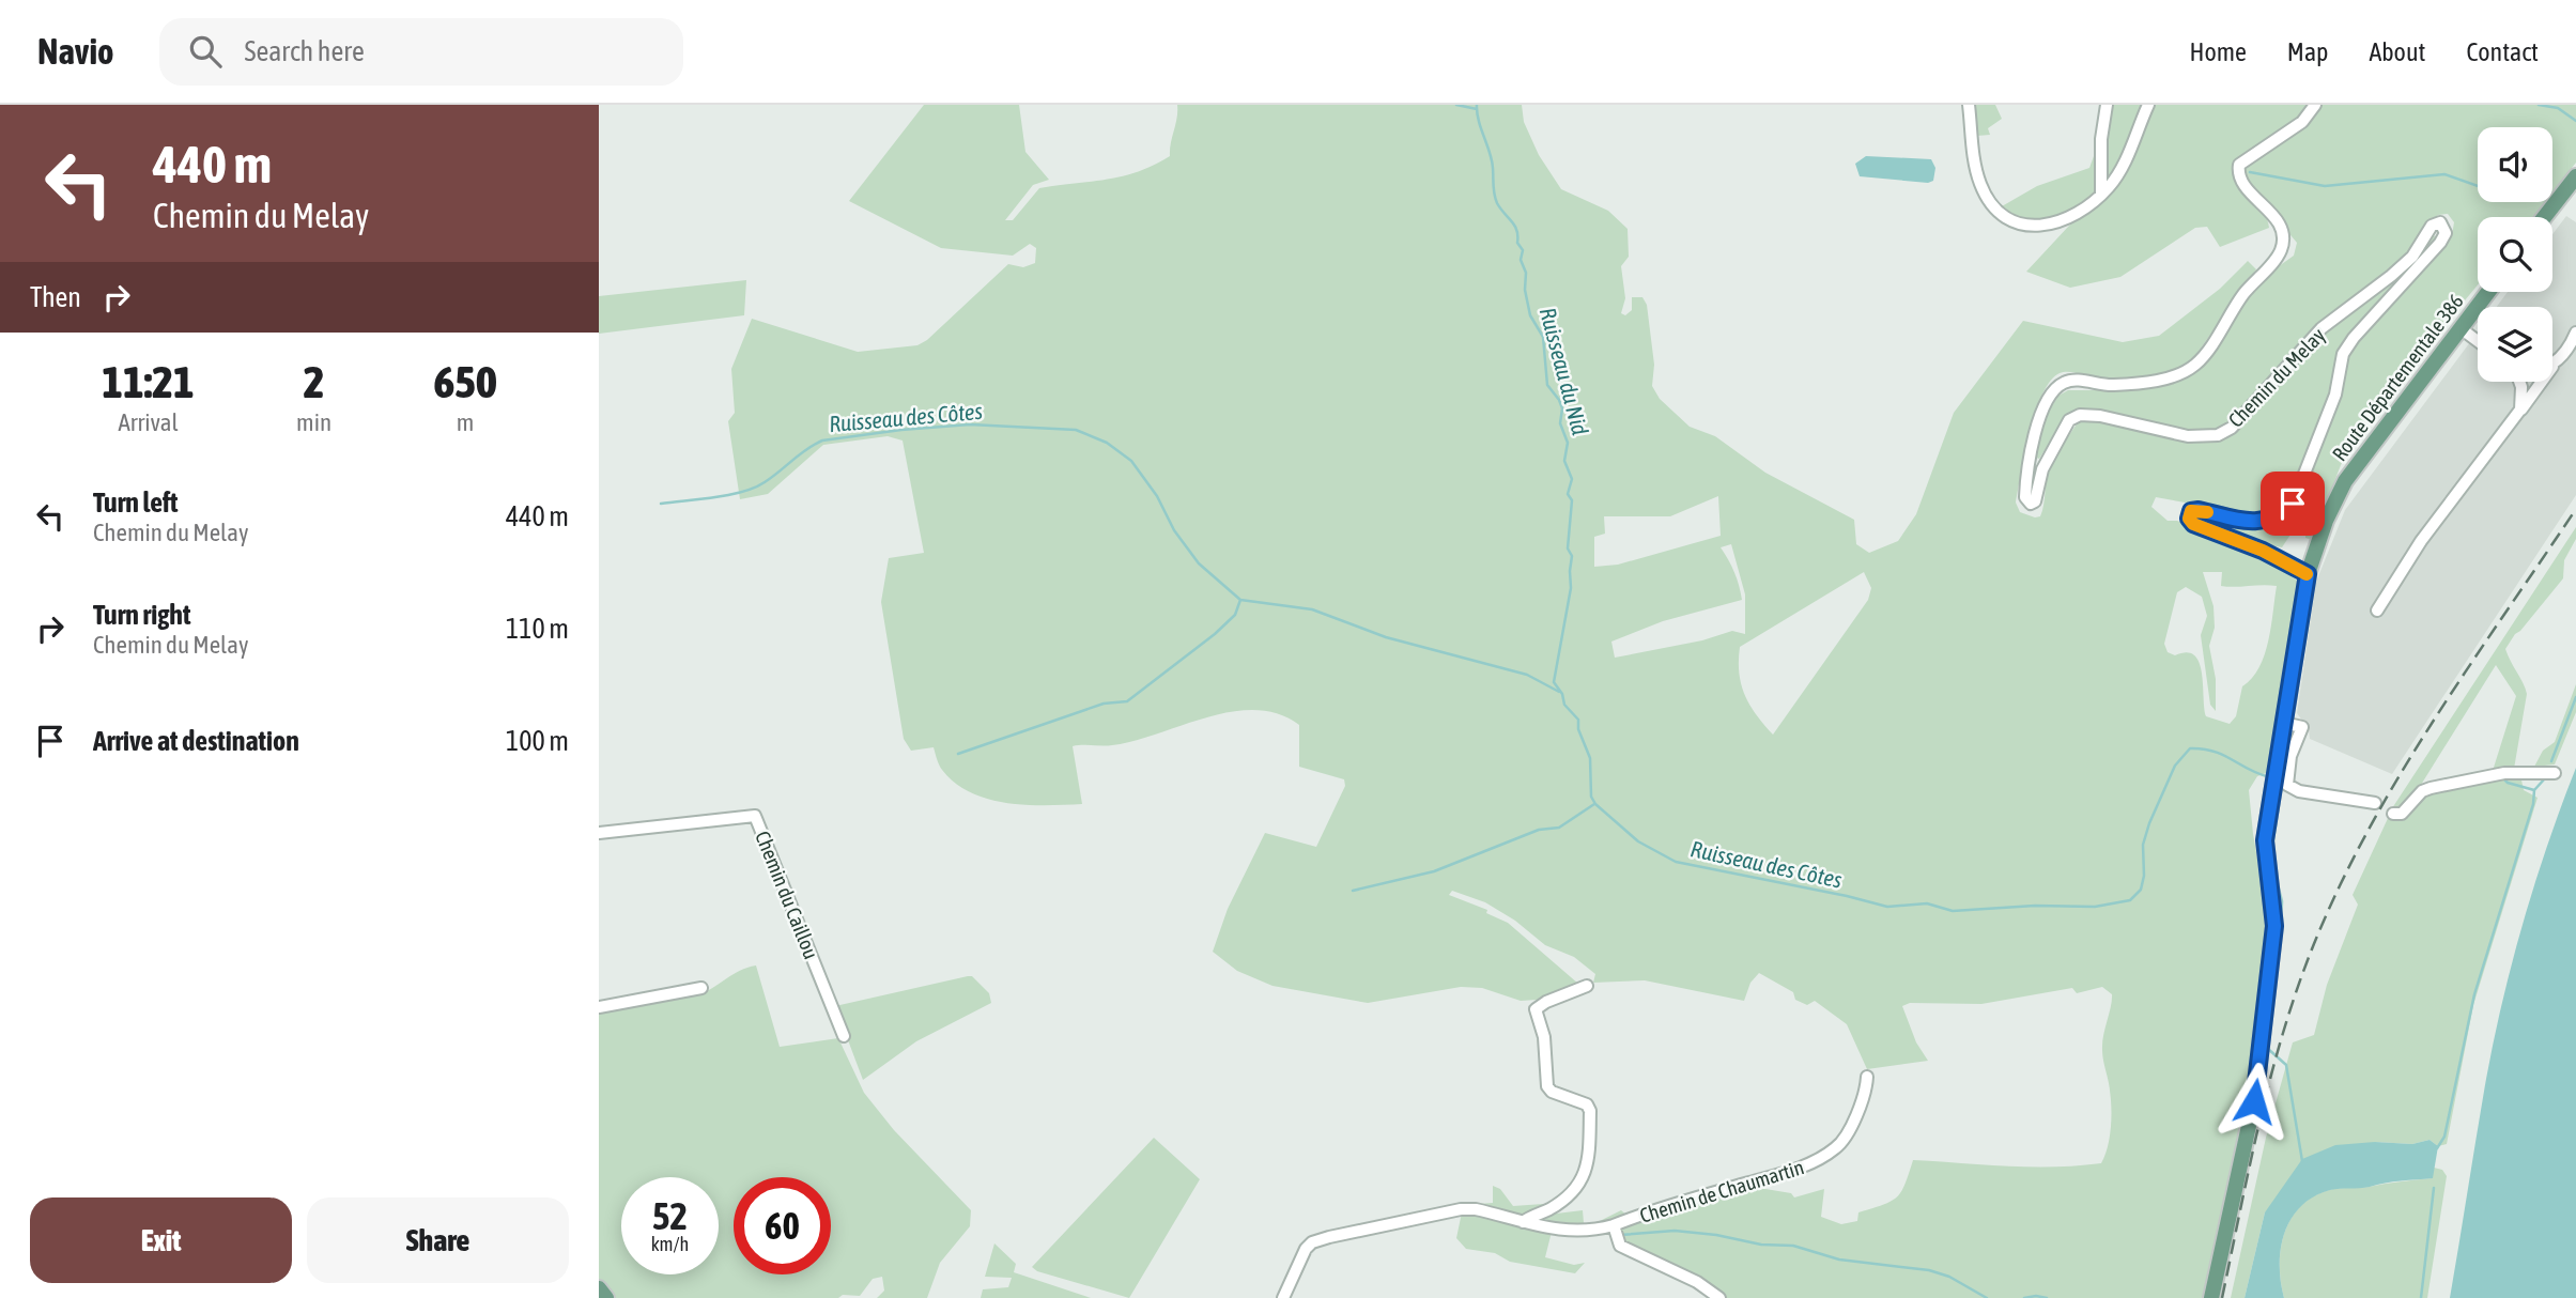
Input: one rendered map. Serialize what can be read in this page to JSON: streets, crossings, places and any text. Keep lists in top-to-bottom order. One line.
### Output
{"streets":{"main road":["Route Départementale 386"],"street":["Chemin du Melay","Chemin du Caillou","Chemin de Chaumartin"]},"crossings":[["Chemin du Melay","Route Départementale 386"]],"water":["Ruisseau du Nid","Ruisseau des Côtes"],"page":{"header":"Navio","search":"Search here","nav":["Home","Map","About","Contact"],"turn":["440 m","Chemin du Melay"],"then":"Then","eta":["11:21","Arrival","2","min","650","m"],"list":[{"name":"Turn left","note":"Chemin du Melay","value":"440 m"},{"name":"Turn right","note":"Chemin du Melay","value":"110 m"},{"name":"Arrive at destination","value":"100 m"}],"speed":"52 km/h","limit":"60","buttons":["Exit","Share"]}}
